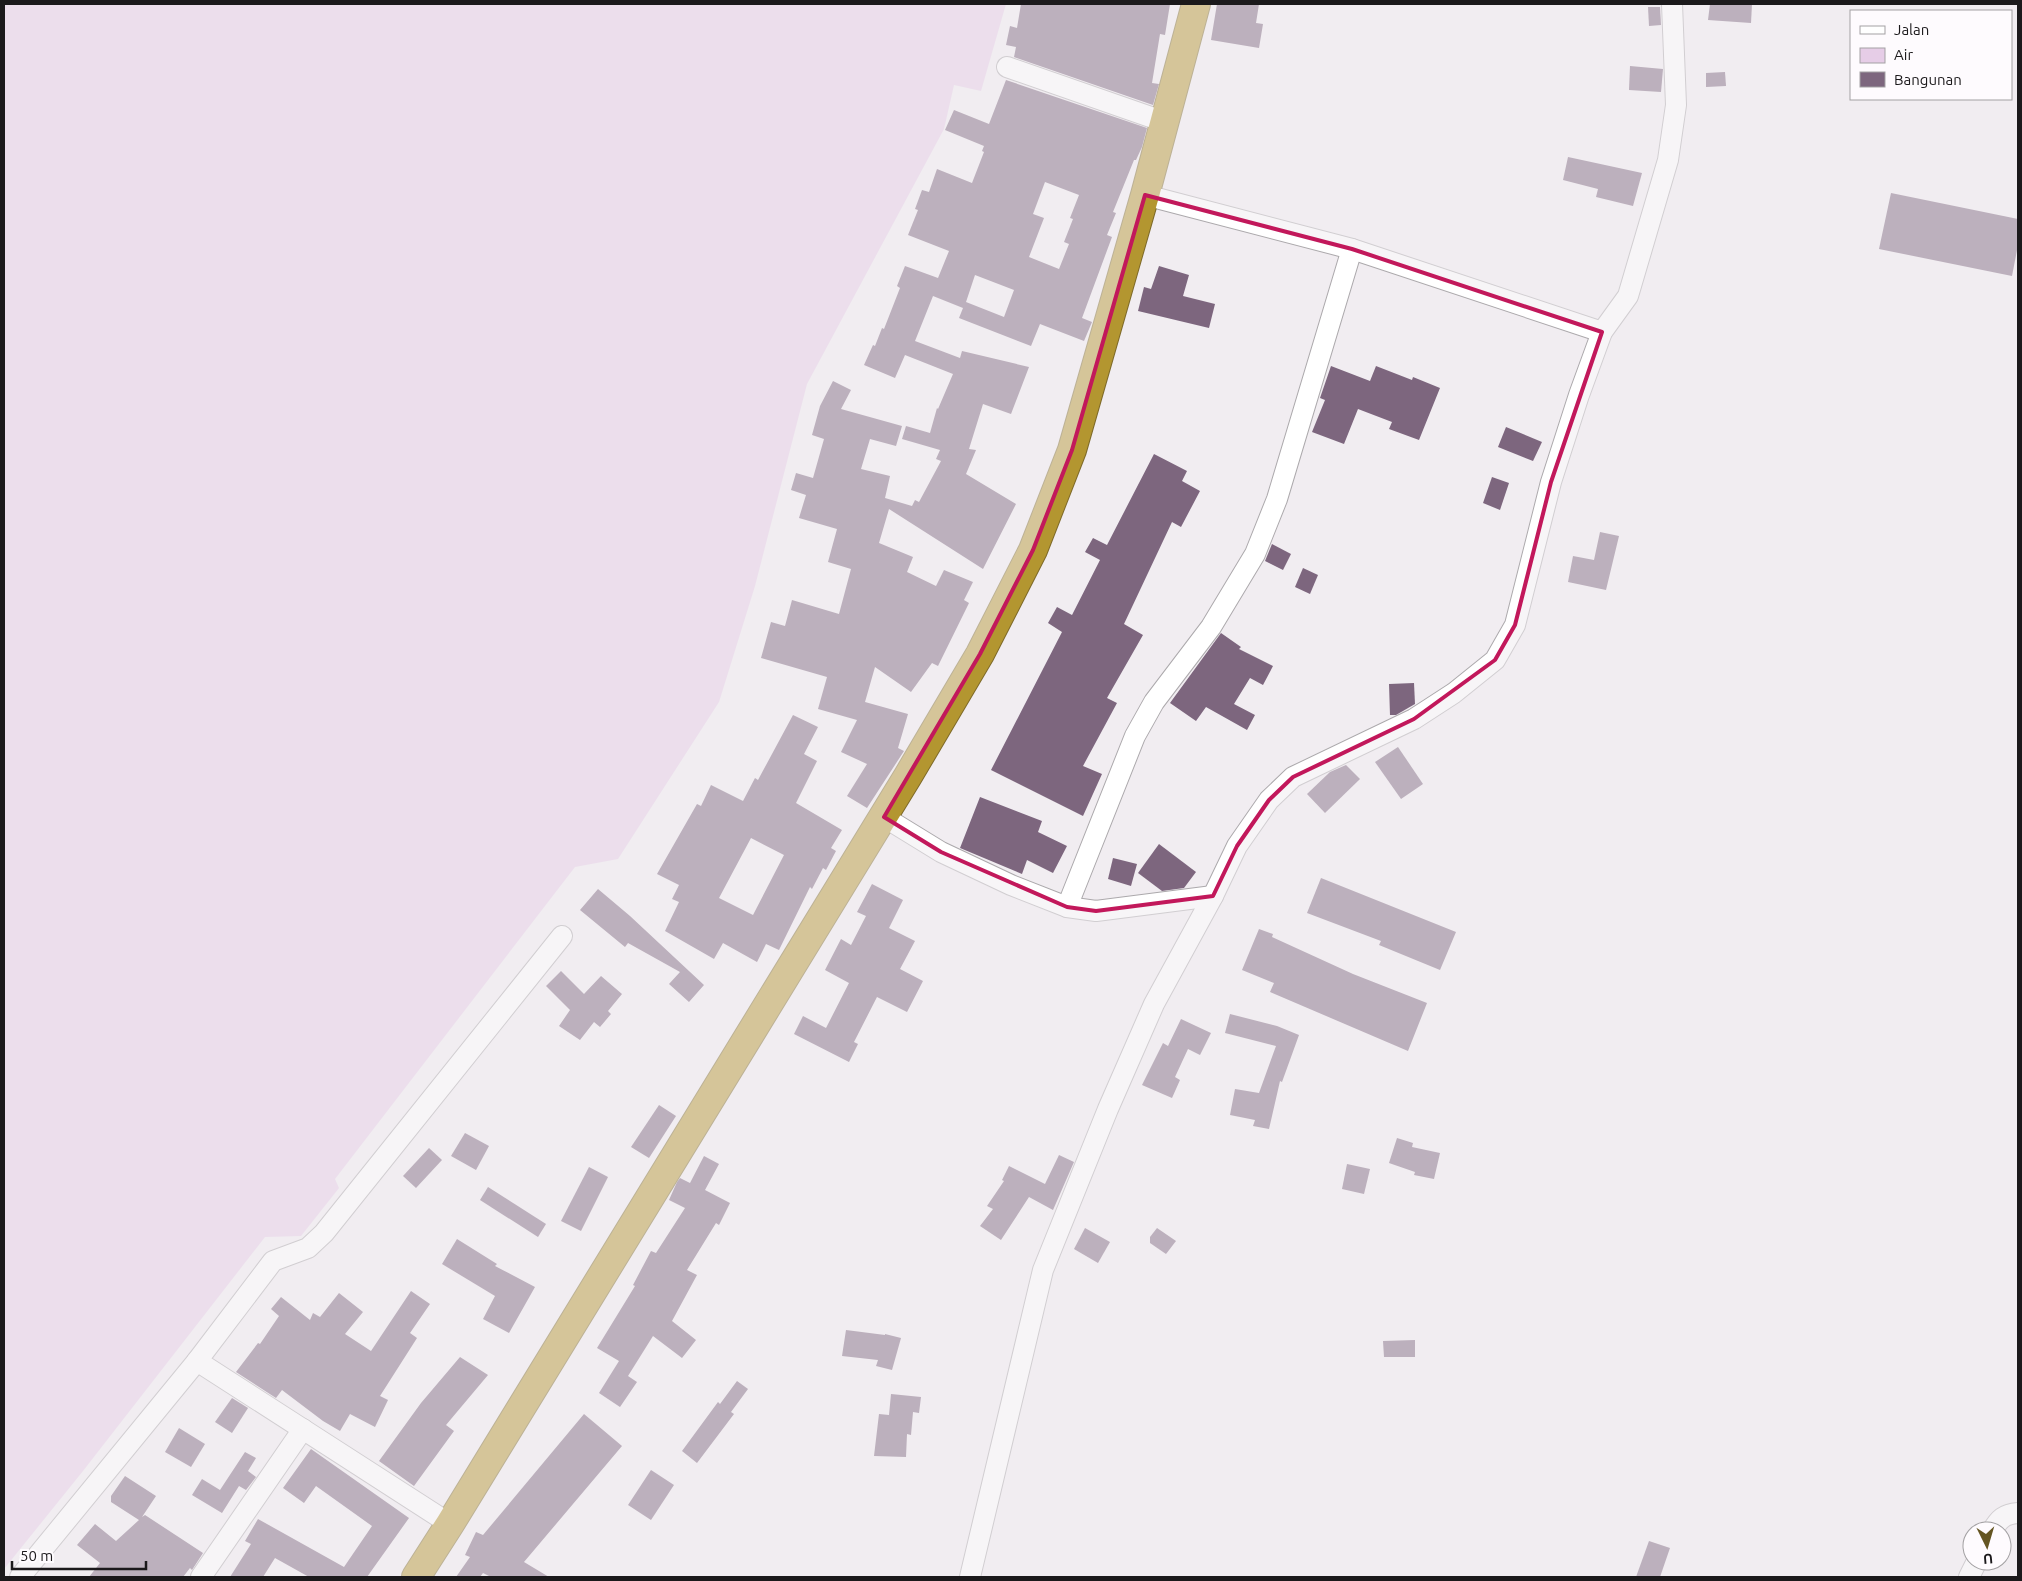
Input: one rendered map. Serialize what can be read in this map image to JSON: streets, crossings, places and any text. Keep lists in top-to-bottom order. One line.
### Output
{"legend":["Jalan","Air","Bangunan"],"scale_bar":"50 m","north":"bottom"}
